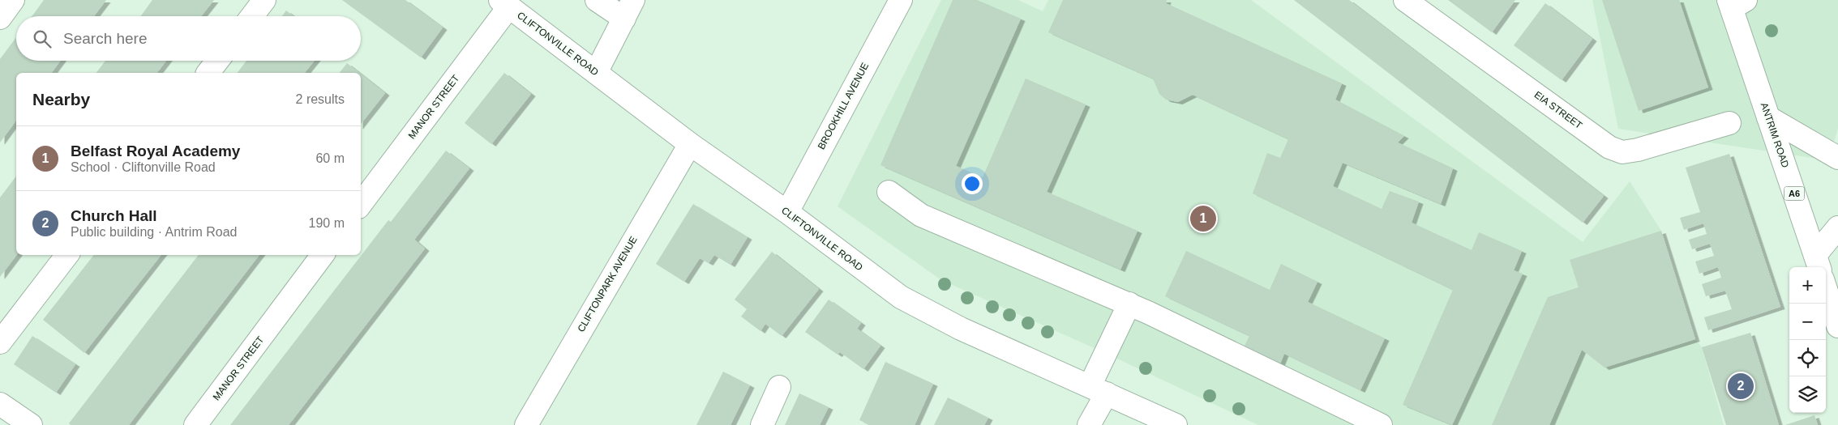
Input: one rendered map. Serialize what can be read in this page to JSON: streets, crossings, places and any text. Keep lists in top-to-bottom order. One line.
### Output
{"streets":{"street":["CLIFTONVILLE ROAD","BROOKHILL AVENUE","MANOR STREET","EIA STREET","ANTRIM ROAD","A6","CLIFTONPARK AVENUE"]},"crossings":[["CLIFTONVILLE ROAD","BROOKHILL AVENUE"],["CLIFTONVILLE ROAD","MANOR STREET"],["CLIFTONVILLE ROAD","CLIFTONPARK AVENUE"]],"page":{"search":"Search here","heading":["Nearby","2 results"],"list":[{"mark":"1","name":"Belfast Royal Academy","note":"School · Cliftonville Road","value":"60 m"},{"mark":"2","name":"Church Hall","note":"Public building · Antrim Road","value":"190 m"}],"pins":["1","2"],"map_buttons":["+","−"]}}
